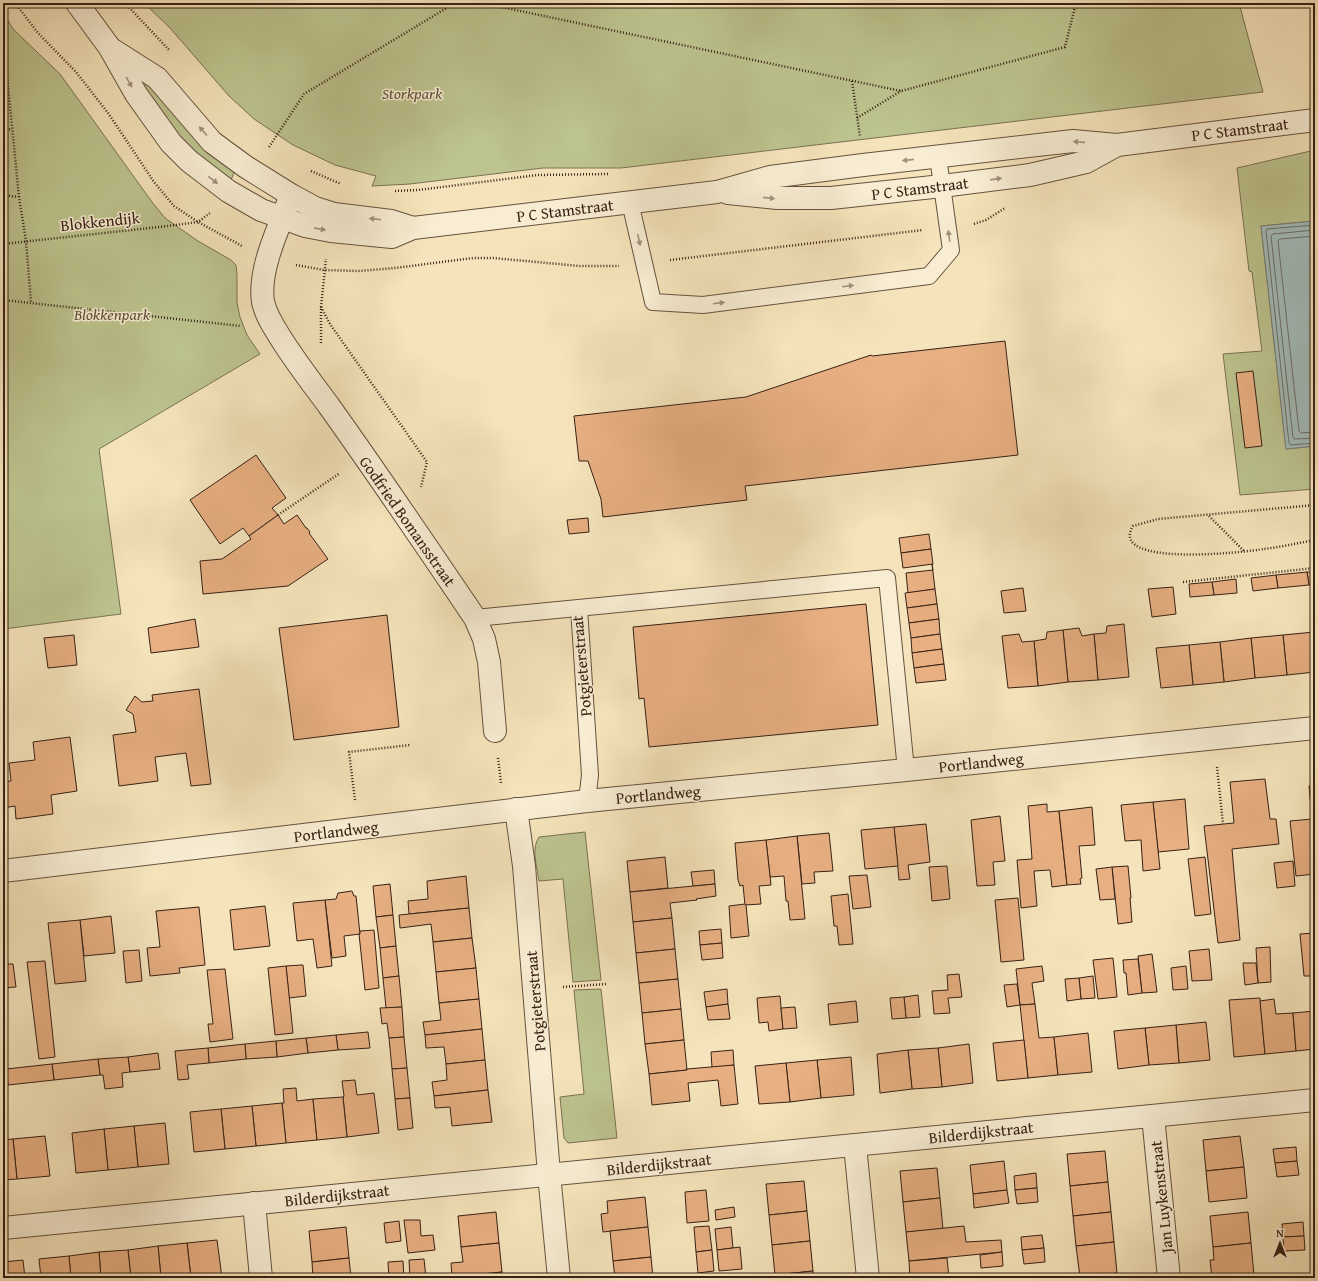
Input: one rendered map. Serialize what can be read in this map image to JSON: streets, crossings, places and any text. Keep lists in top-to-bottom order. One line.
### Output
{"streets":{"street":["P C Stamstraat","Godfried Bomansstraat","Potgieterstraat","Portlandweg","Bilderdijkstraat","Jan Luykenstraat"],"path":["Blokkendijk"]},"crossings":[["Godfried Bomansstraat","Potgieterstraat"],["Potgieterstraat","Portlandweg"],["Potgieterstraat","Bilderdijkstraat"],["Bilderdijkstraat","Jan Luykenstraat"]],"parks":["Storkpark","Blokkenpark"],"north":"top"}
